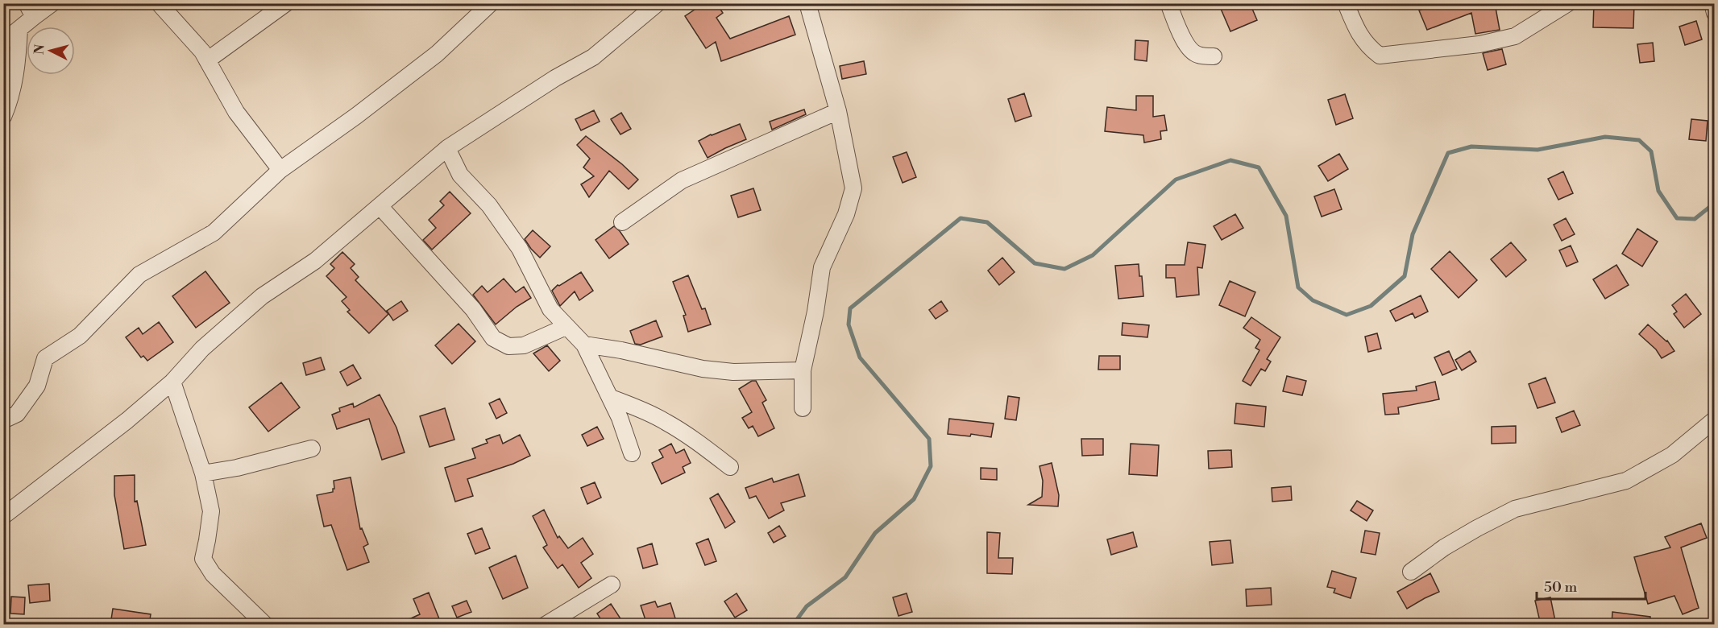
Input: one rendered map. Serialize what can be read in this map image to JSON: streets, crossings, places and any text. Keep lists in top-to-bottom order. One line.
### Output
{"scale_bar":"50 m","north":"left"}
